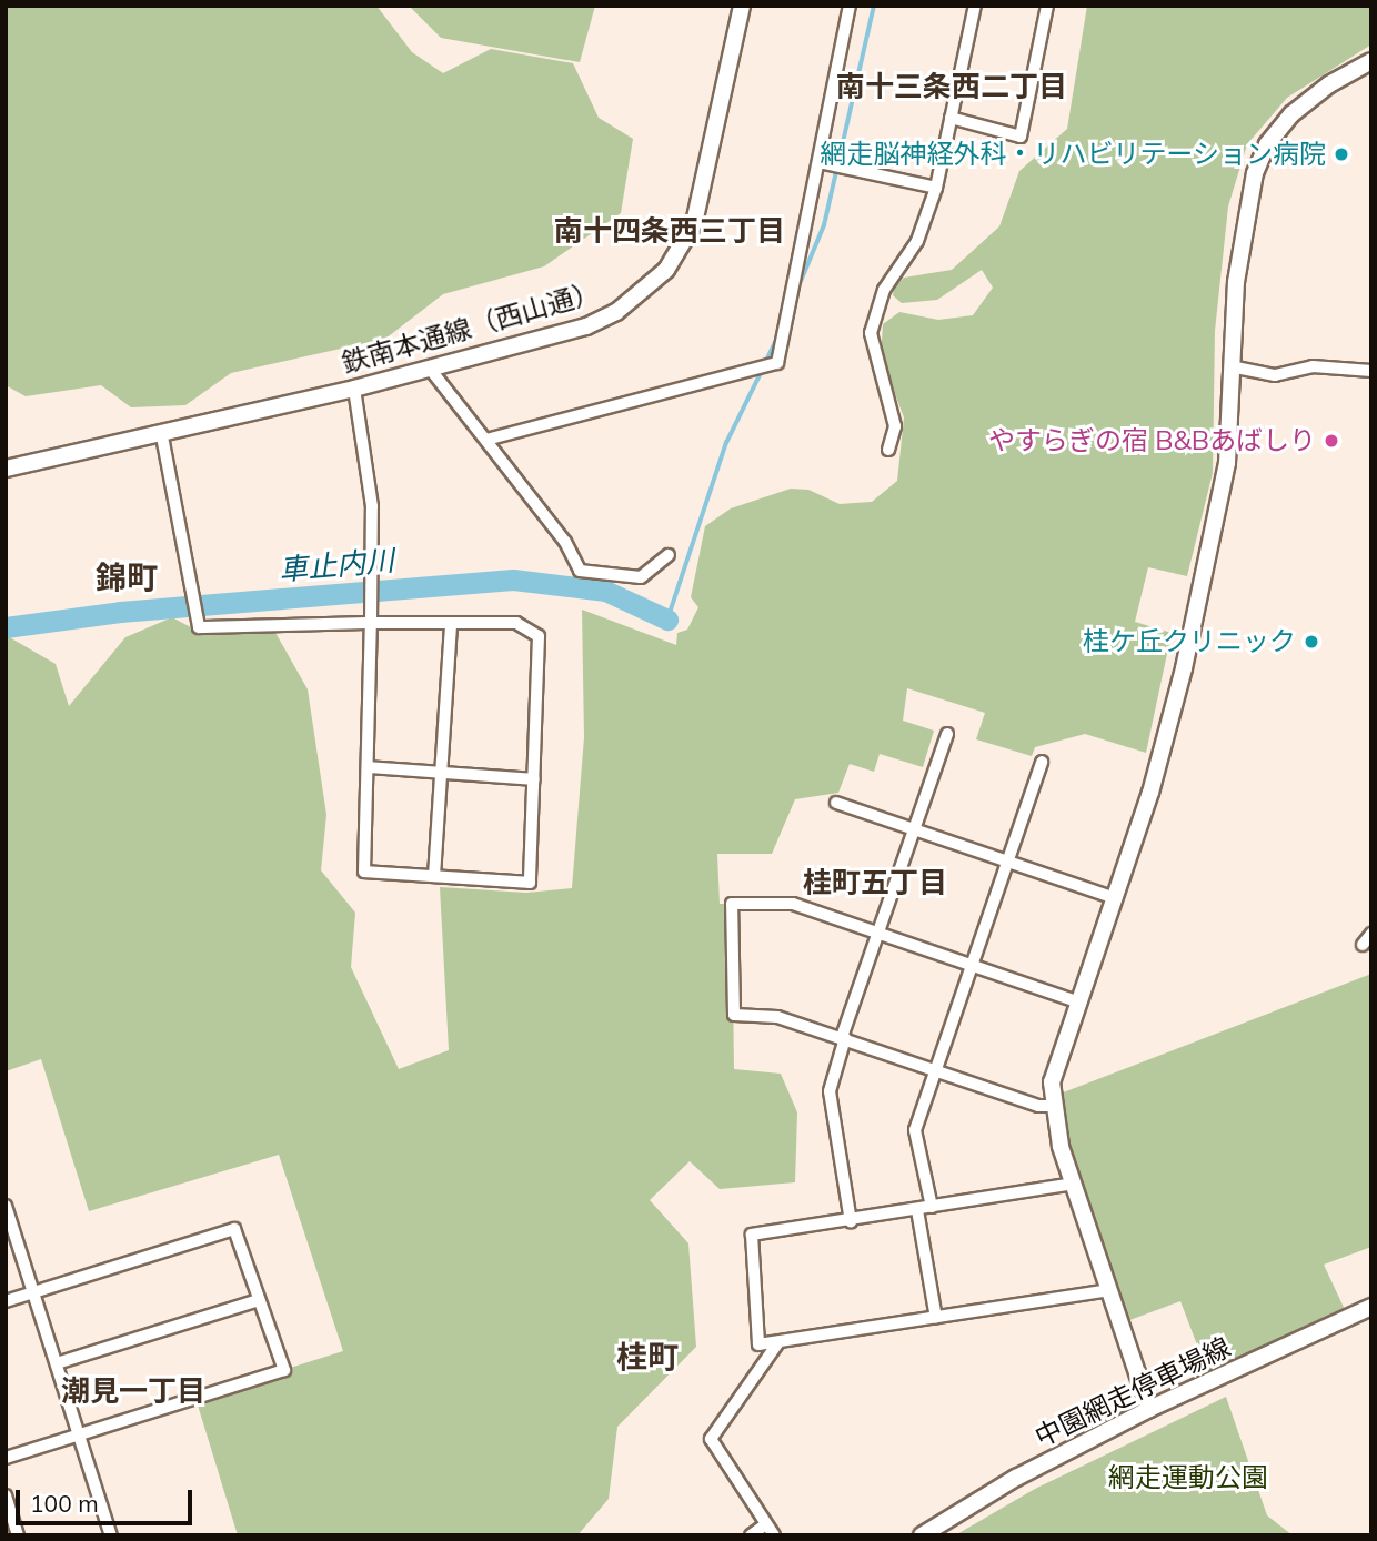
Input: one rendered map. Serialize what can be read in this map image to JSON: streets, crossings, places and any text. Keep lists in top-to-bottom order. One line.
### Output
{"streets":{"street":["鉄南本通線（西山通）","中園網走停車場線"]},"districts":["南十三条西二丁目","南十四条西三丁目","錦町","桂町五丁目","桂町","潮見一丁目"],"water":["車止内川"],"parks":["網走運動公園"],"places":["網走脳神経外科・リハビリテーション病院","やすらぎの宿 B&Bあばしり","桂ケ丘クリニック"],"scale_bar":"100 m"}
